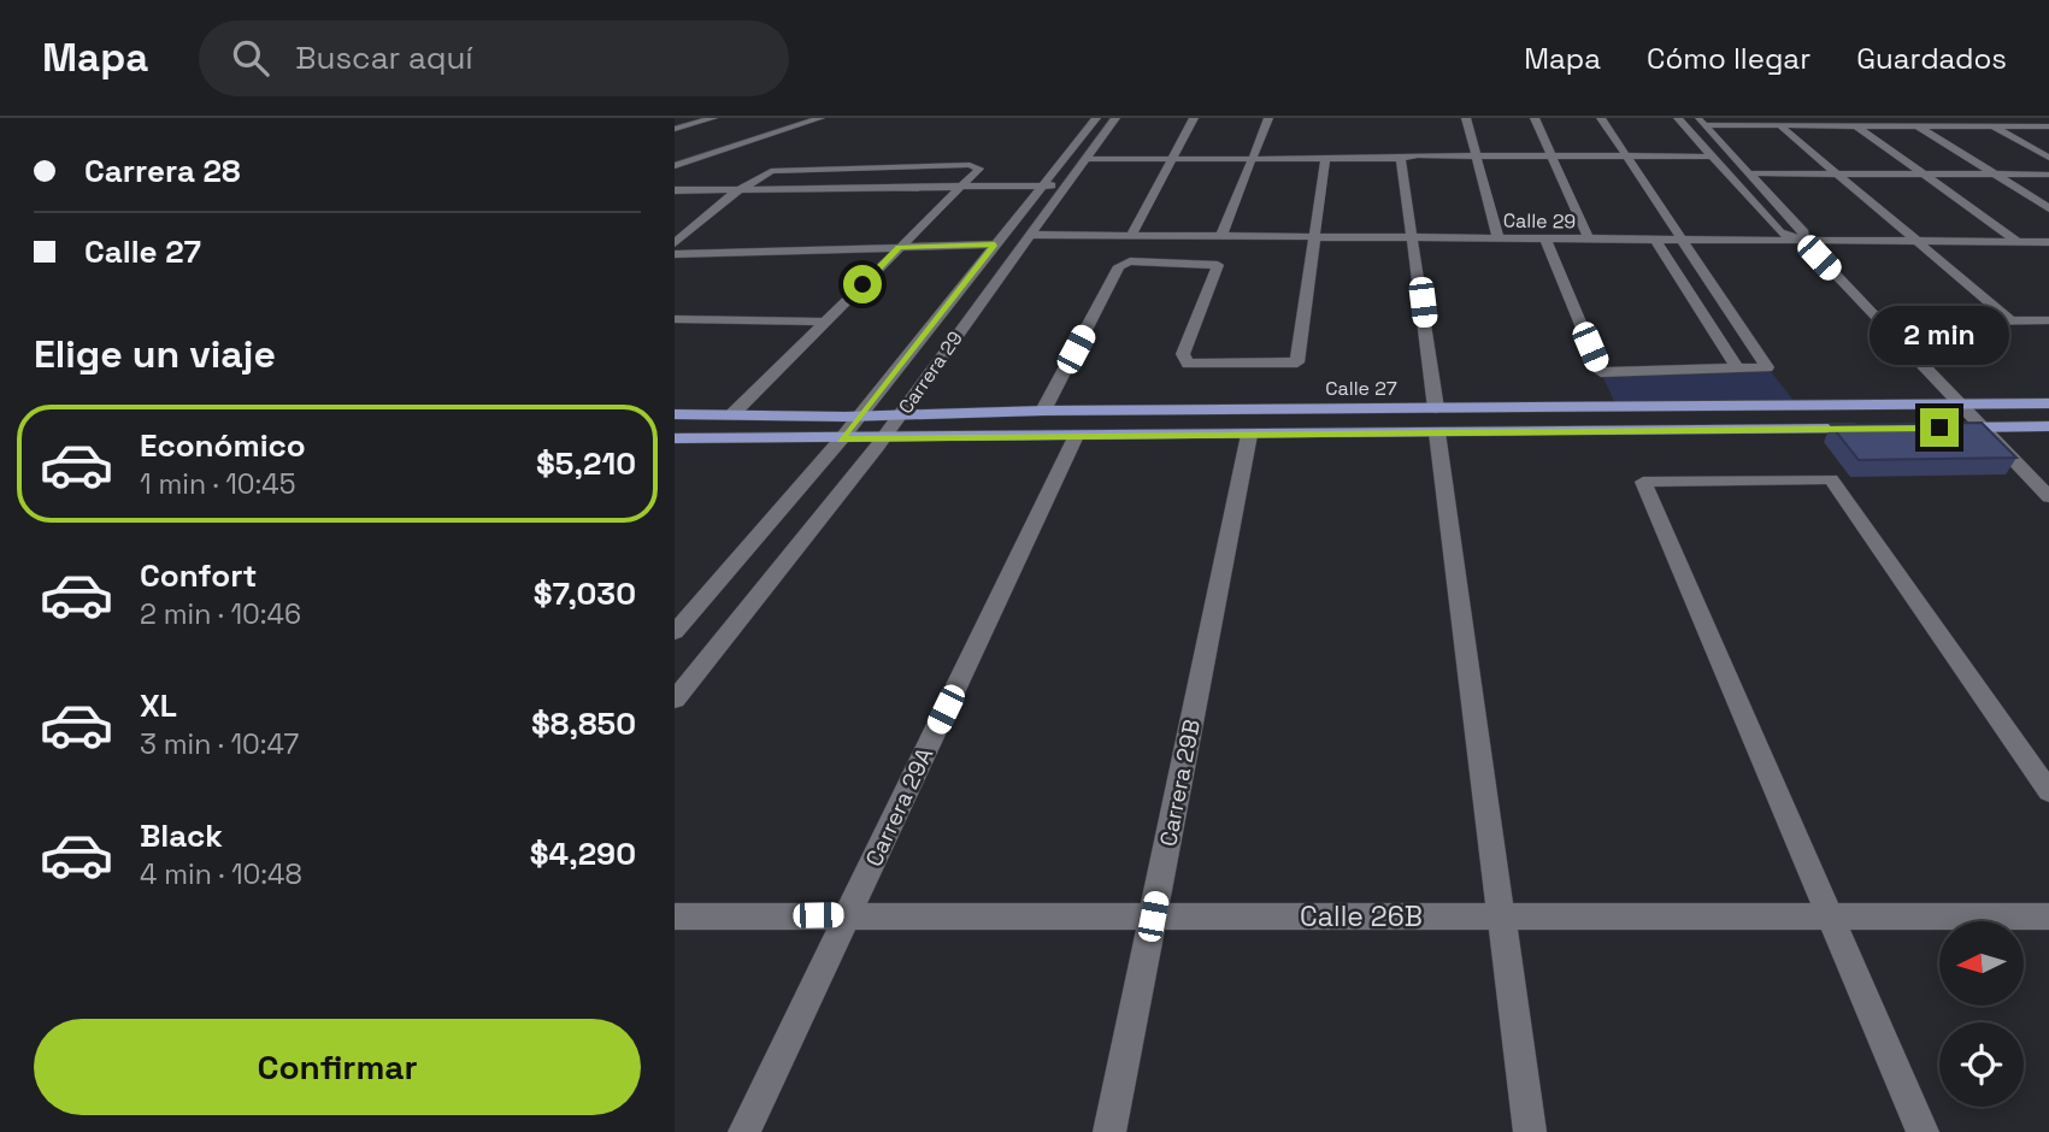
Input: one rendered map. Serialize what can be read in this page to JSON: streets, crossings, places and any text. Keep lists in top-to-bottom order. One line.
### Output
{"streets":{"main road":["Calle 27"],"street":["Calle 29","Carrera 29","Carrera 29B","Carrera 29A","Calle 26B"]},"crossings":[["Calle 29","Carrera 29"],["Carrera 29","Calle 27"],["Calle 27","Carrera 29B"],["Calle 27","Carrera 29A"],["Carrera 29B","Calle 26B"],["Carrera 29A","Calle 26B"]],"north":"left","page":{"header":"Mapa","search":"Buscar aquí","nav":["Mapa","Cómo llegar","Guardados"],"banner":["Carrera 28","Calle 27"],"heading":"Elige un viaje","bubble":"2 min","list":[{"name":"Económico","note":"1 min · 10:45","value":"$5,210"},{"name":"Confort","note":"2 min · 10:46","value":"$7,030"},{"name":"XL","note":"3 min · 10:47","value":"$8,850"},{"name":"Black","note":"4 min · 10:48","value":"$4,290"}],"buttons":"Confirmar"}}
